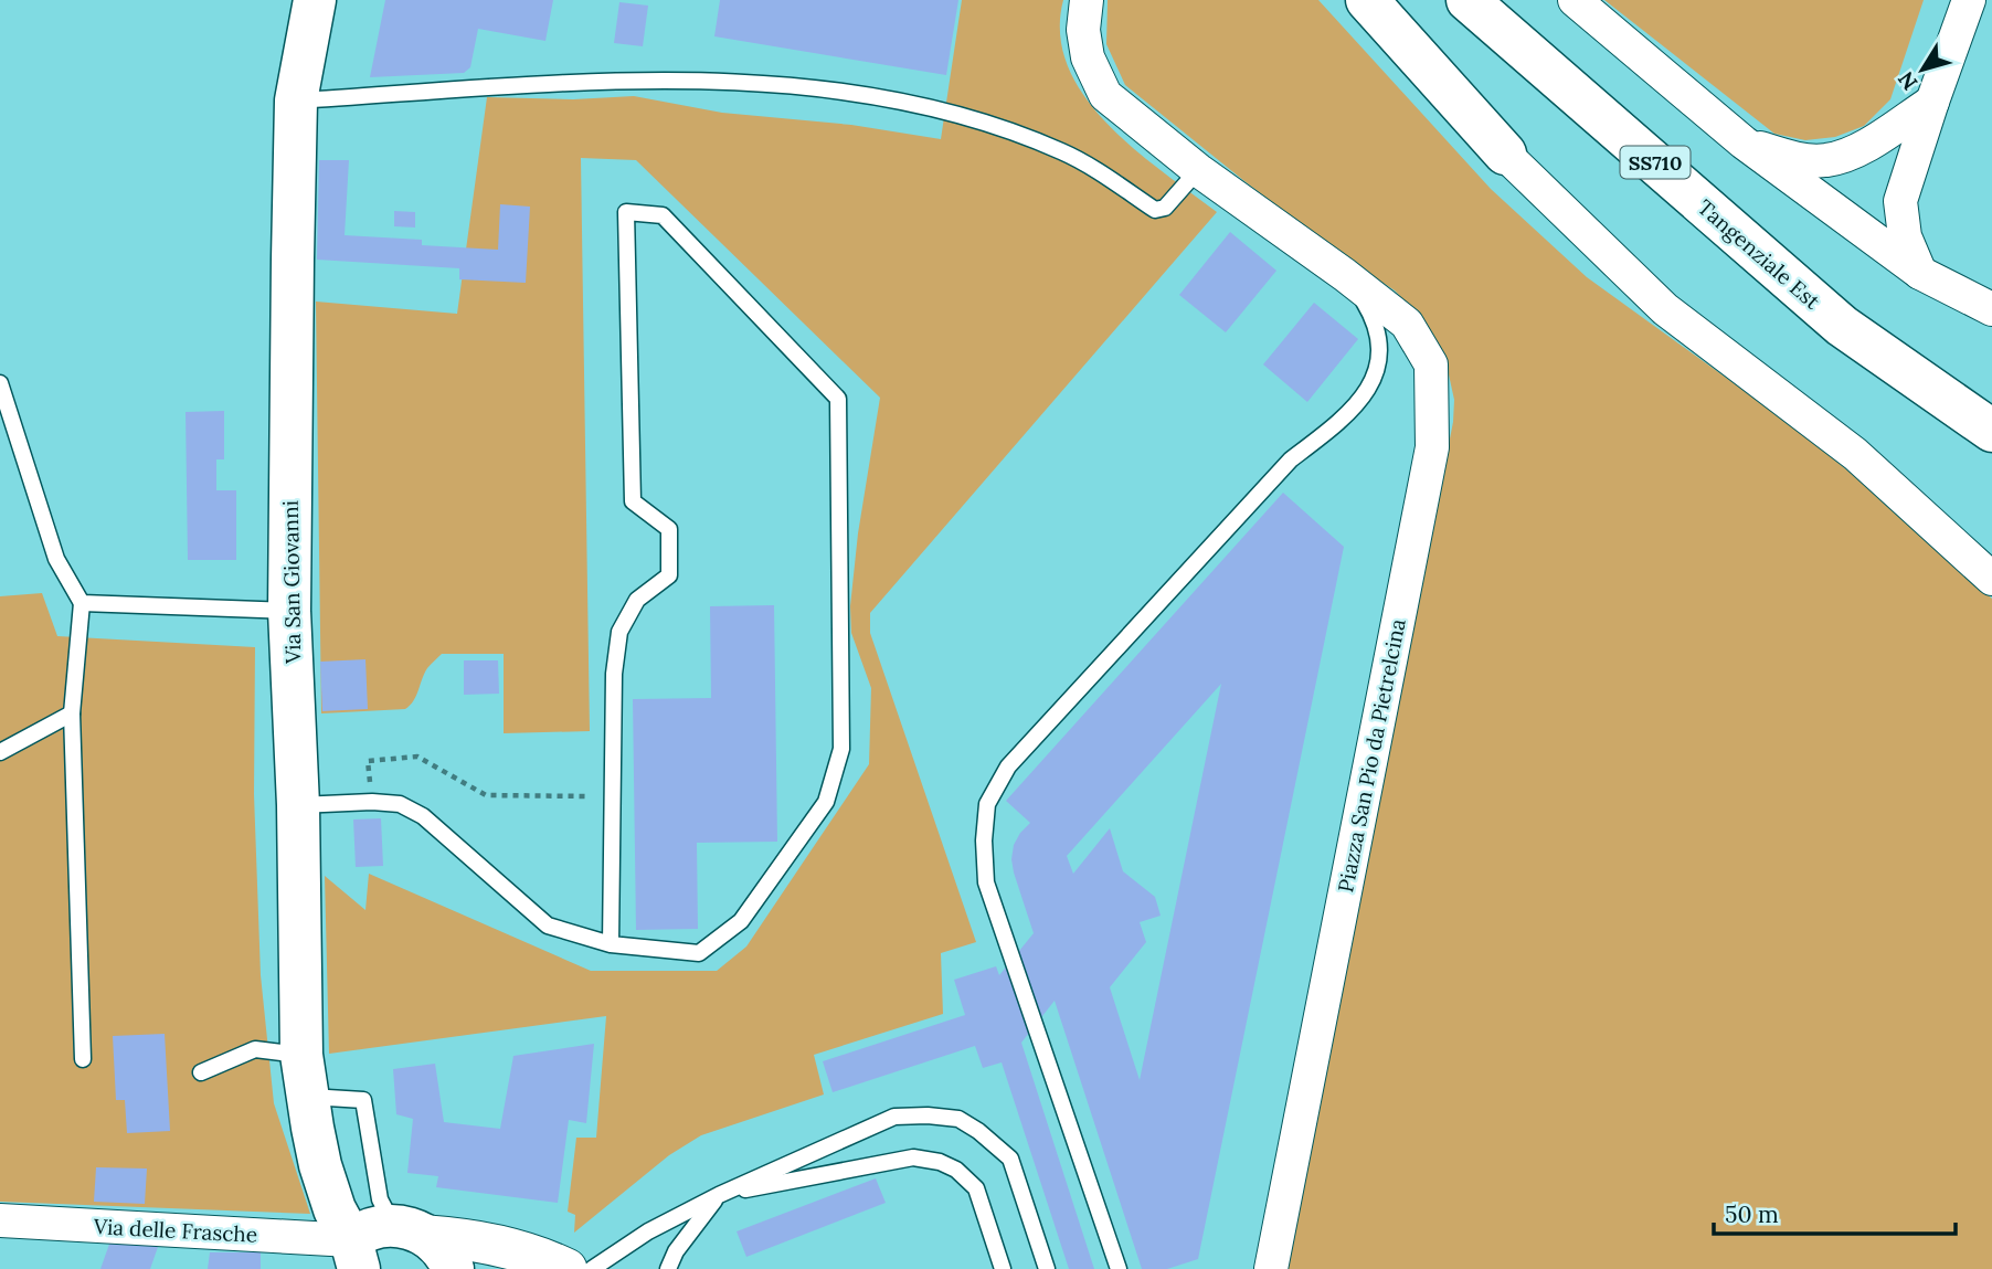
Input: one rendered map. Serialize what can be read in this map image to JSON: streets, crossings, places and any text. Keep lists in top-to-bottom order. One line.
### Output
{"streets":{"main road":["SS710","Tangenziale Est","Via San Giovanni"],"street":["Piazza San Pio da Pietrelcina","Via delle Frasche"]},"crossings":[["Via San Giovanni","Via delle Frasche"]],"scale_bar":"50 m","north":"bottom left"}
